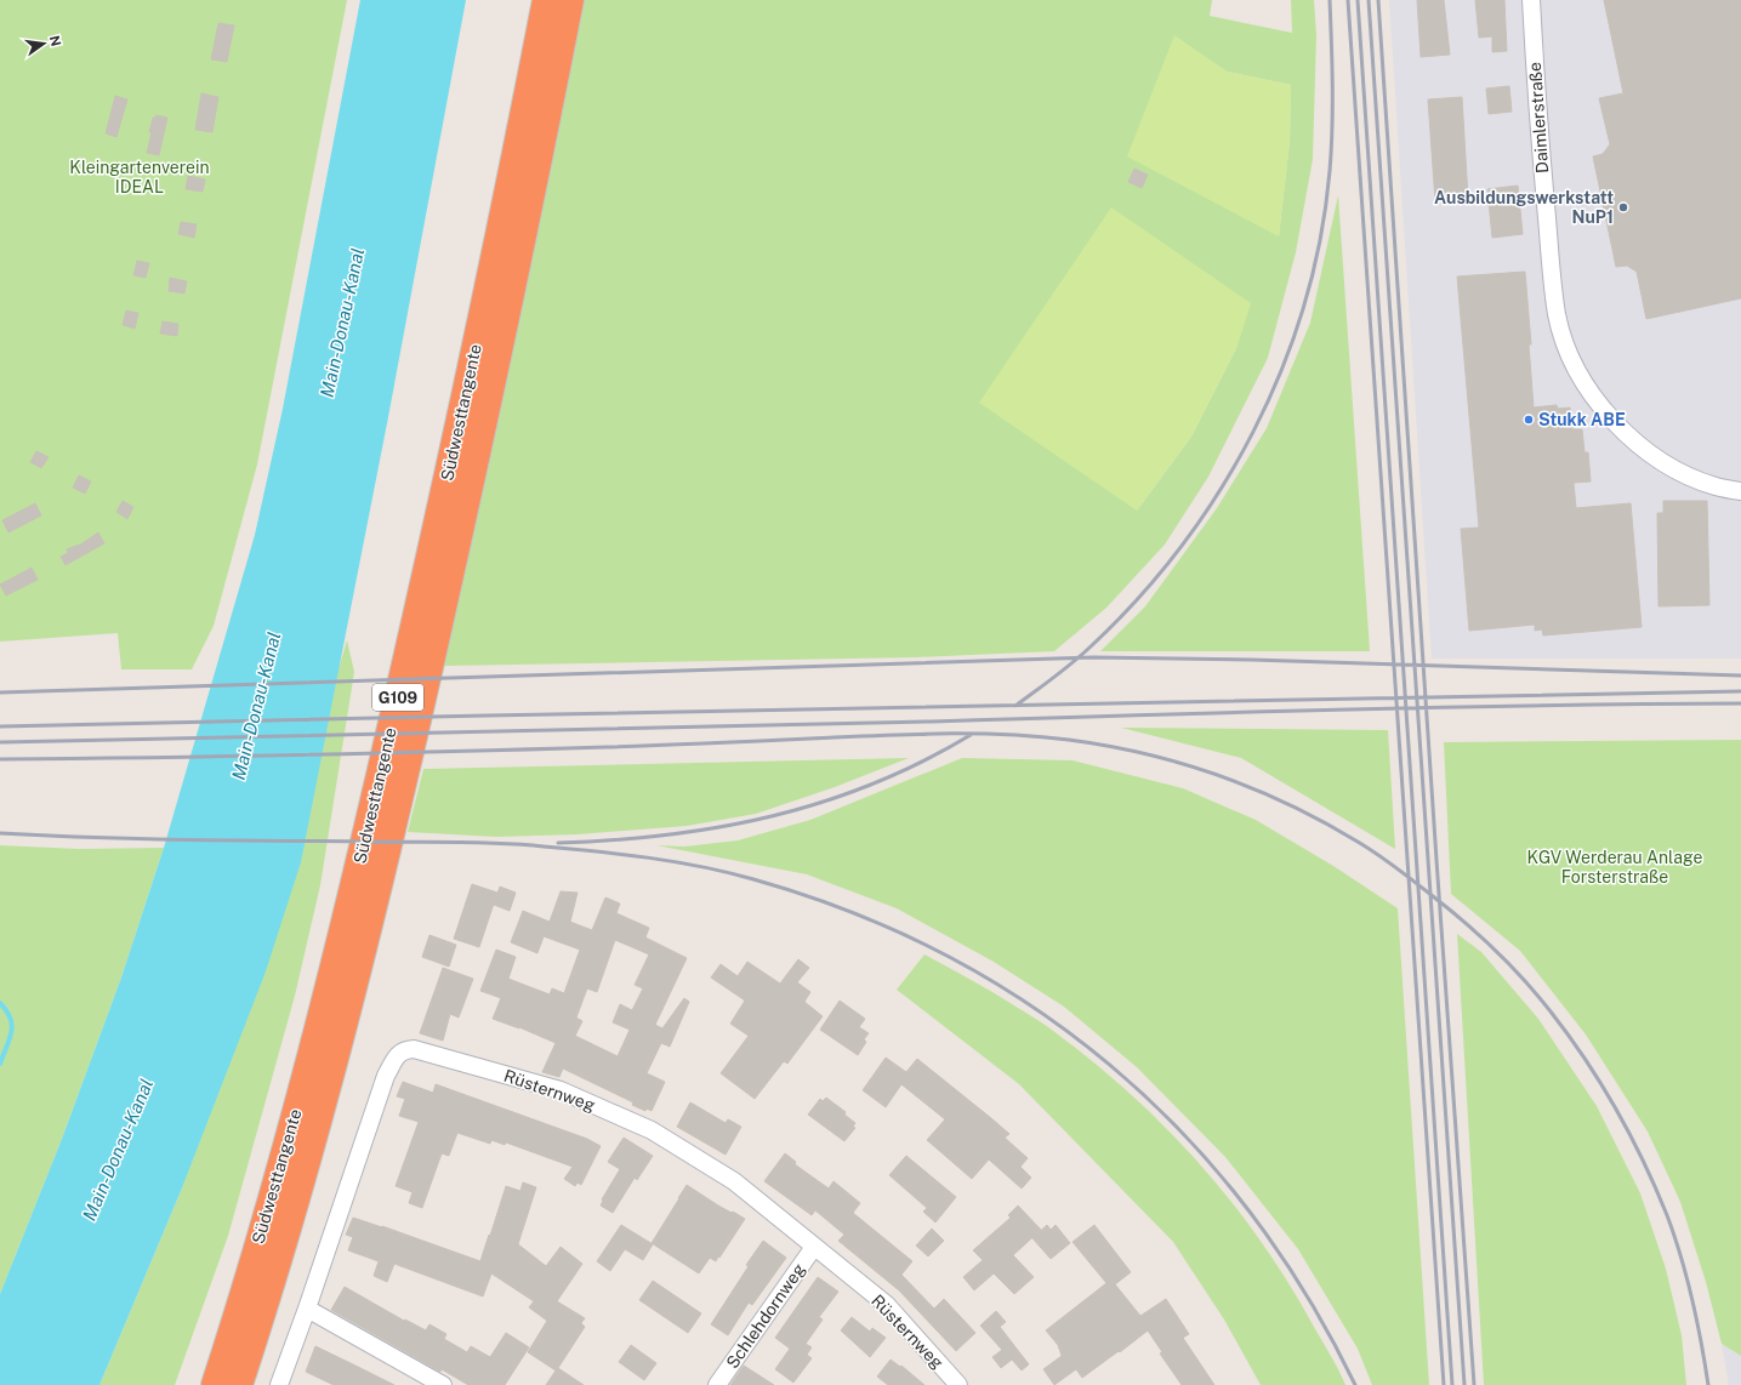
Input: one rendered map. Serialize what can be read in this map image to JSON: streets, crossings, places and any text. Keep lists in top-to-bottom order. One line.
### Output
{"streets":{"highway":["Südwesttangente","G109"],"street":["Daimlerstraße","Rüsternweg","Schlehdornweg"]},"crossings":[["Rüsternweg","Schlehdornweg"]],"water":["Main-Donau-Kanal"],"parks":["Kleingartenverein IDEAL","KGV Werderau Anlage Forsterstraße"],"places":["Ausbildungswerkstatt NuP1","Stukk ABE"],"north":"right"}
